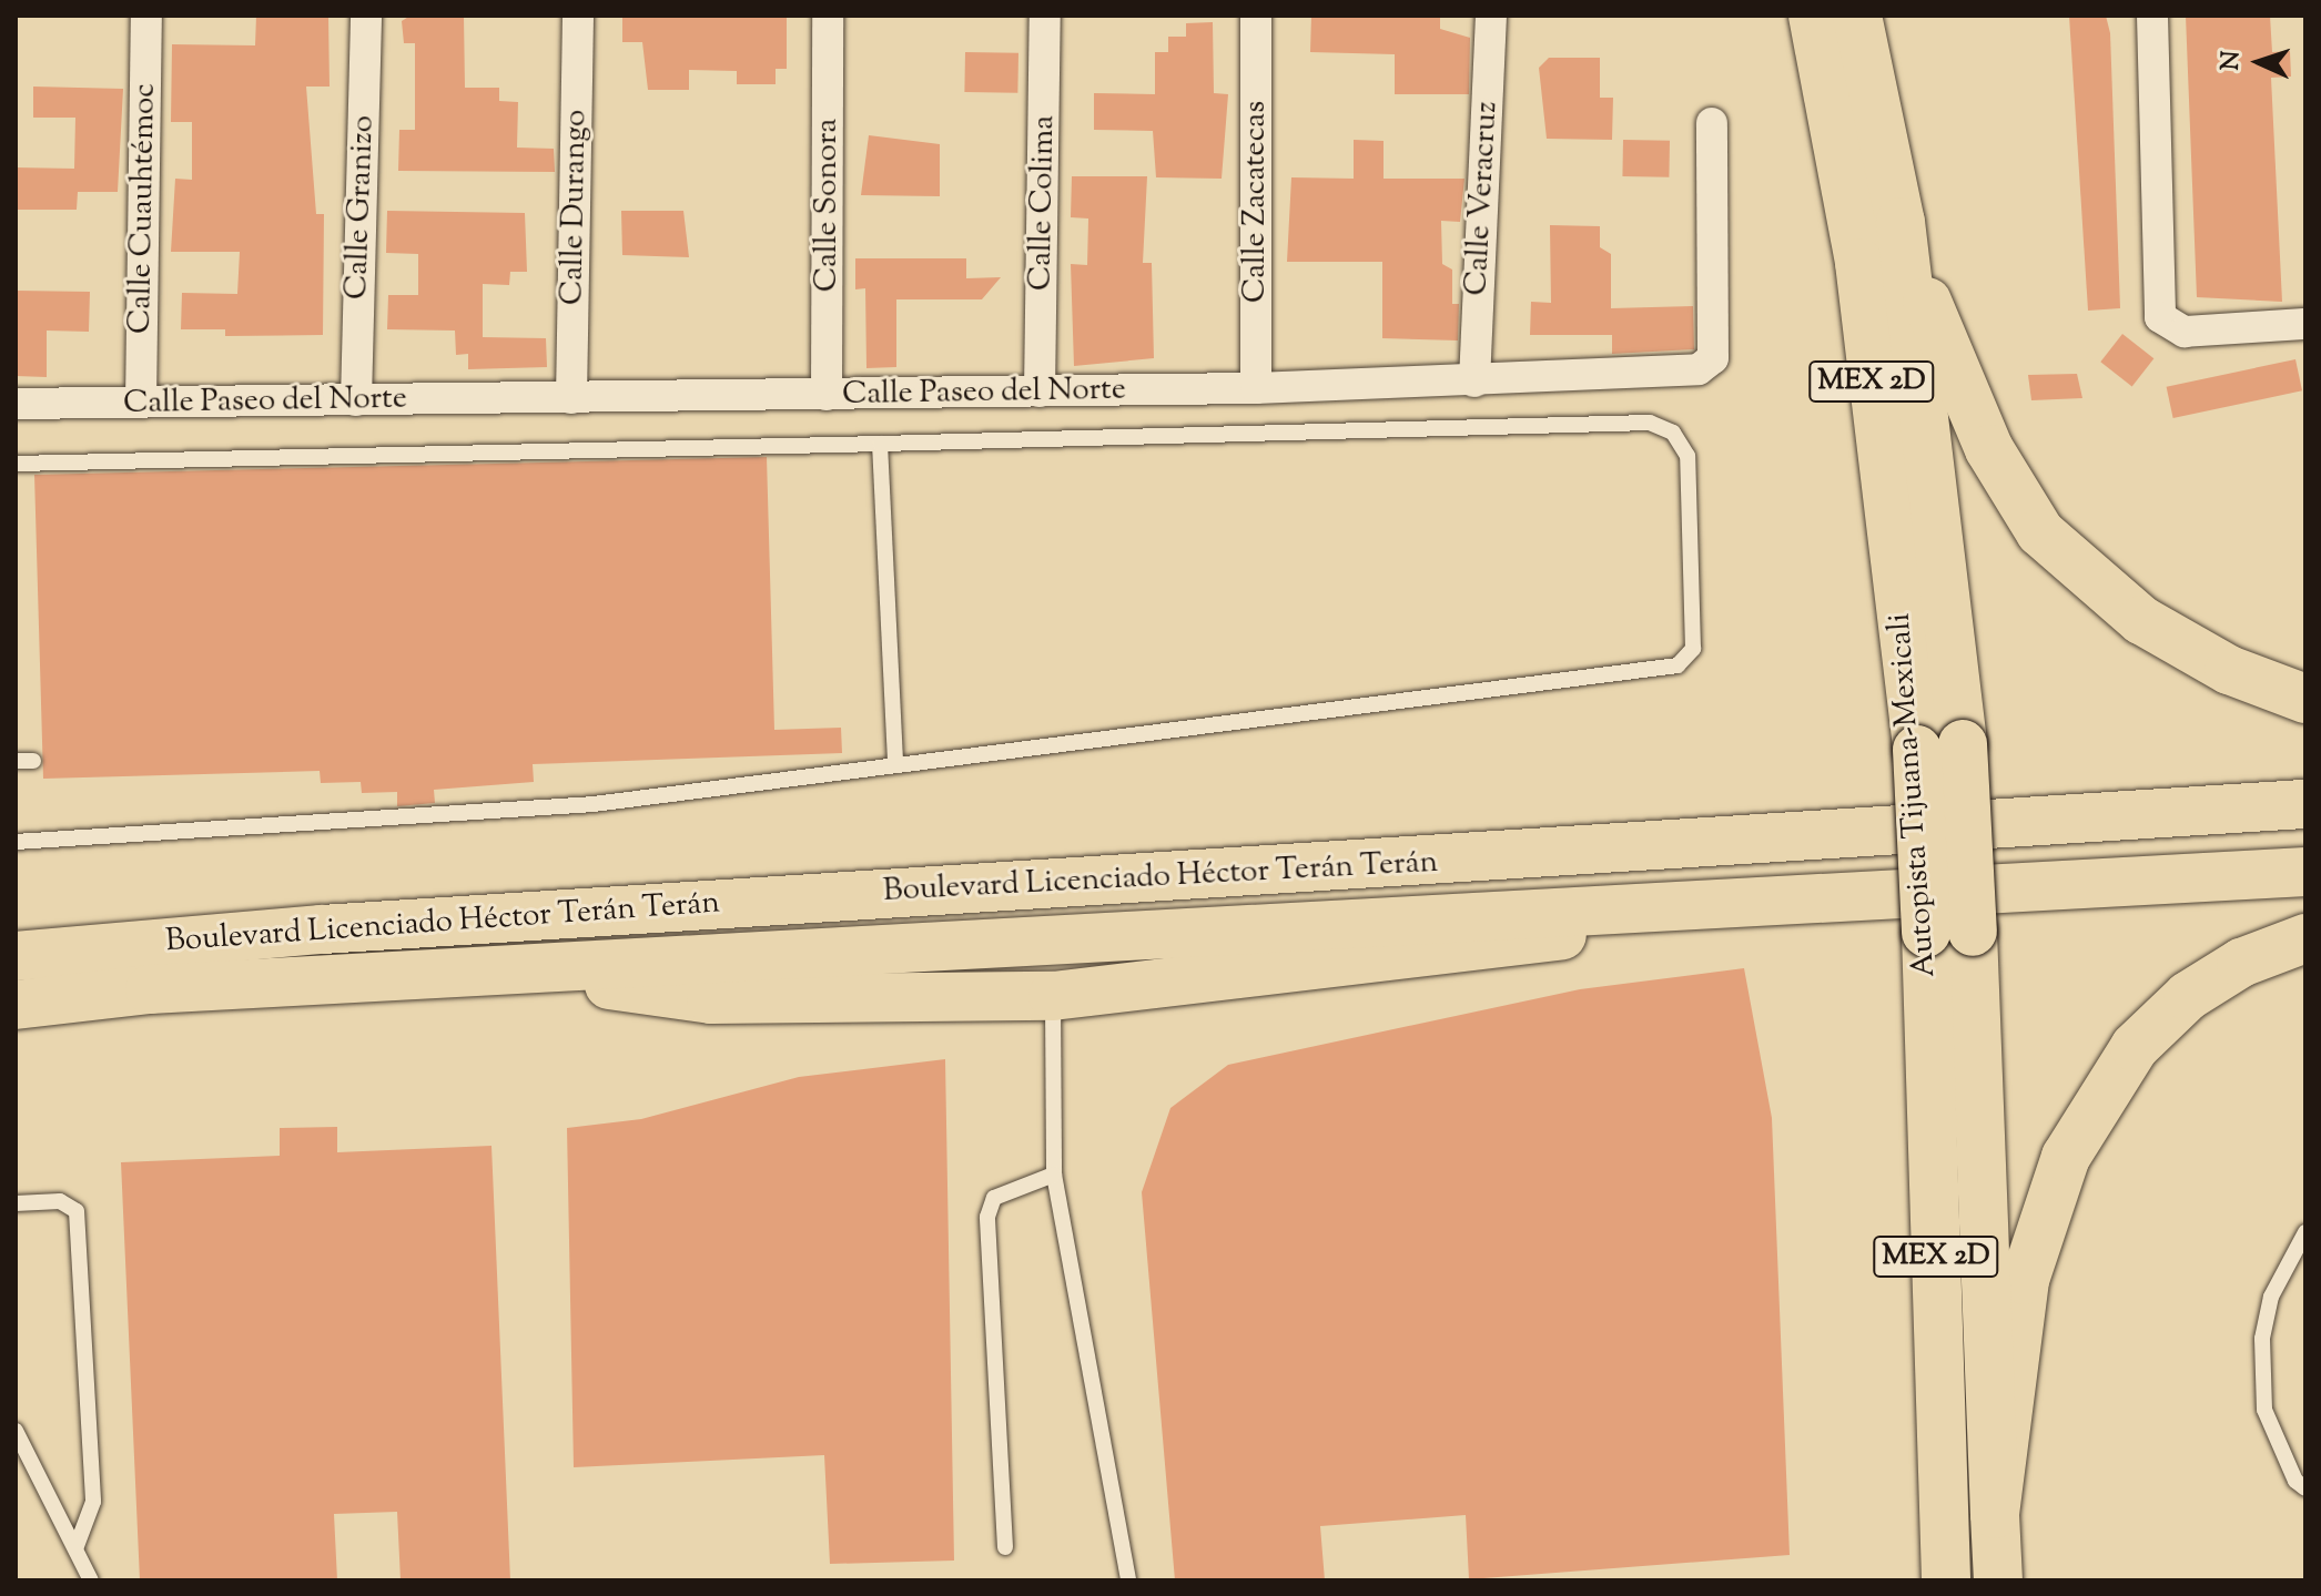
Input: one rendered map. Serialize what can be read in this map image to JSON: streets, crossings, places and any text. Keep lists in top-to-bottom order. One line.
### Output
{"streets":{"main road":["MEX 2D","Autopista Tijuana-Mexicali","Boulevard Licenciado Héctor Terán Terán"],"street":["Calle Veracruz","Calle Zacatecas","Calle Colima","Calle Sonora","Calle Granizo","Calle Durango","Calle Cuauhtémoc","Calle Paseo del Norte"]},"crossings":[["Calle Veracruz","Calle Paseo del Norte"],["Calle Zacatecas","Calle Paseo del Norte"],["Calle Colima","Calle Paseo del Norte"],["Calle Sonora","Calle Paseo del Norte"],["Calle Granizo","Calle Paseo del Norte"],["Calle Durango","Calle Paseo del Norte"],["Calle Cuauhtémoc","Calle Paseo del Norte"],["MEX 2D","Autopista Tijuana-Mexicali"]],"north":"left"}
